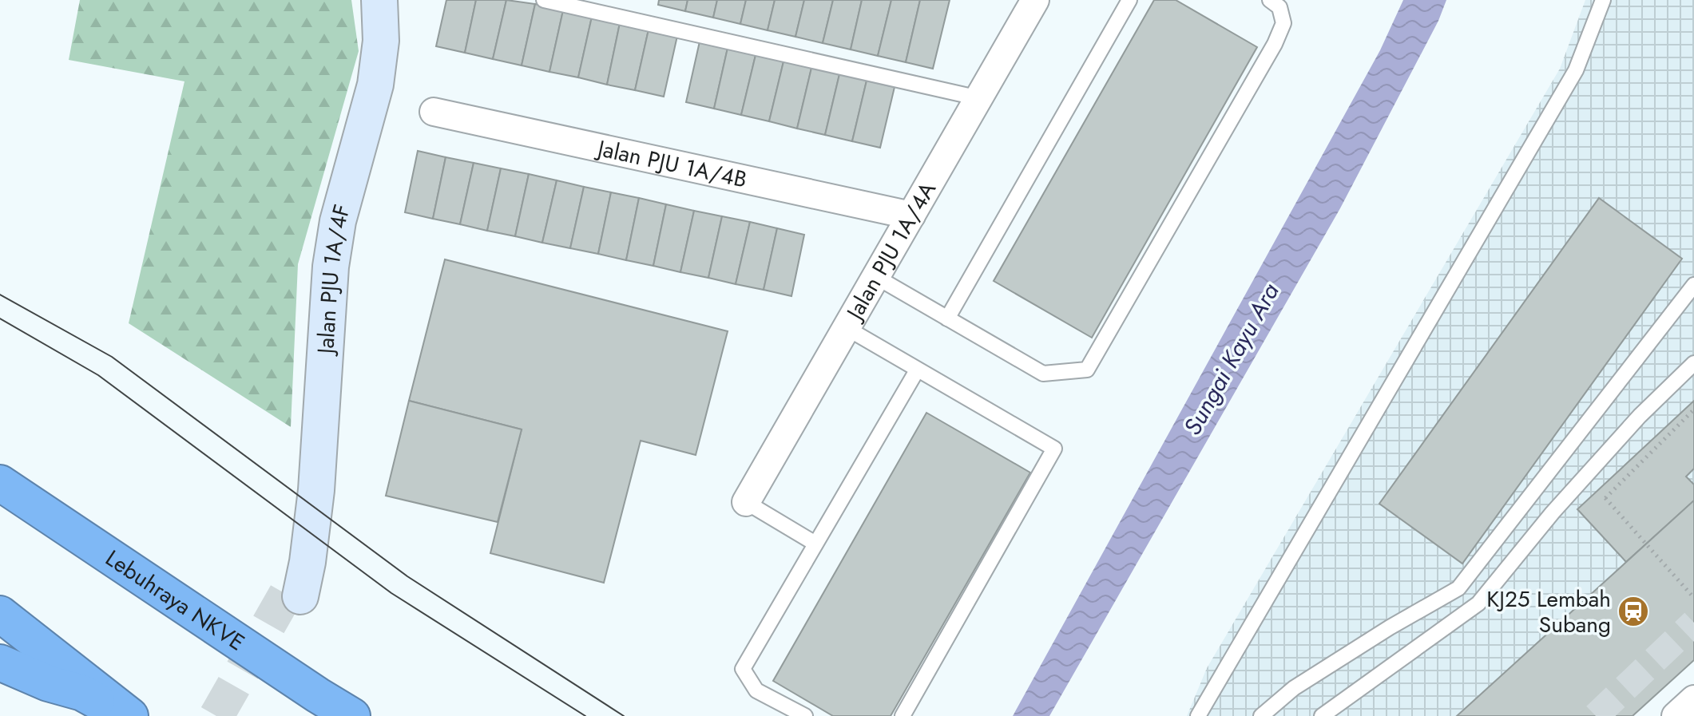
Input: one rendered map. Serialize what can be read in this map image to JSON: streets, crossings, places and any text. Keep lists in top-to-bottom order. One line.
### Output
{"streets":{"highway":["Lebuhraya NKVE"],"street":["Jalan PJU 1A/4B","Jalan PJU 1A/4A","Jalan PJU 1A/4F"]},"crossings":[["Jalan PJU 1A/4B","Jalan PJU 1A/4A"]],"water":["Sungai Kayu Ara"],"places":{"station":["KJ25 Lembah Subang"]}}
